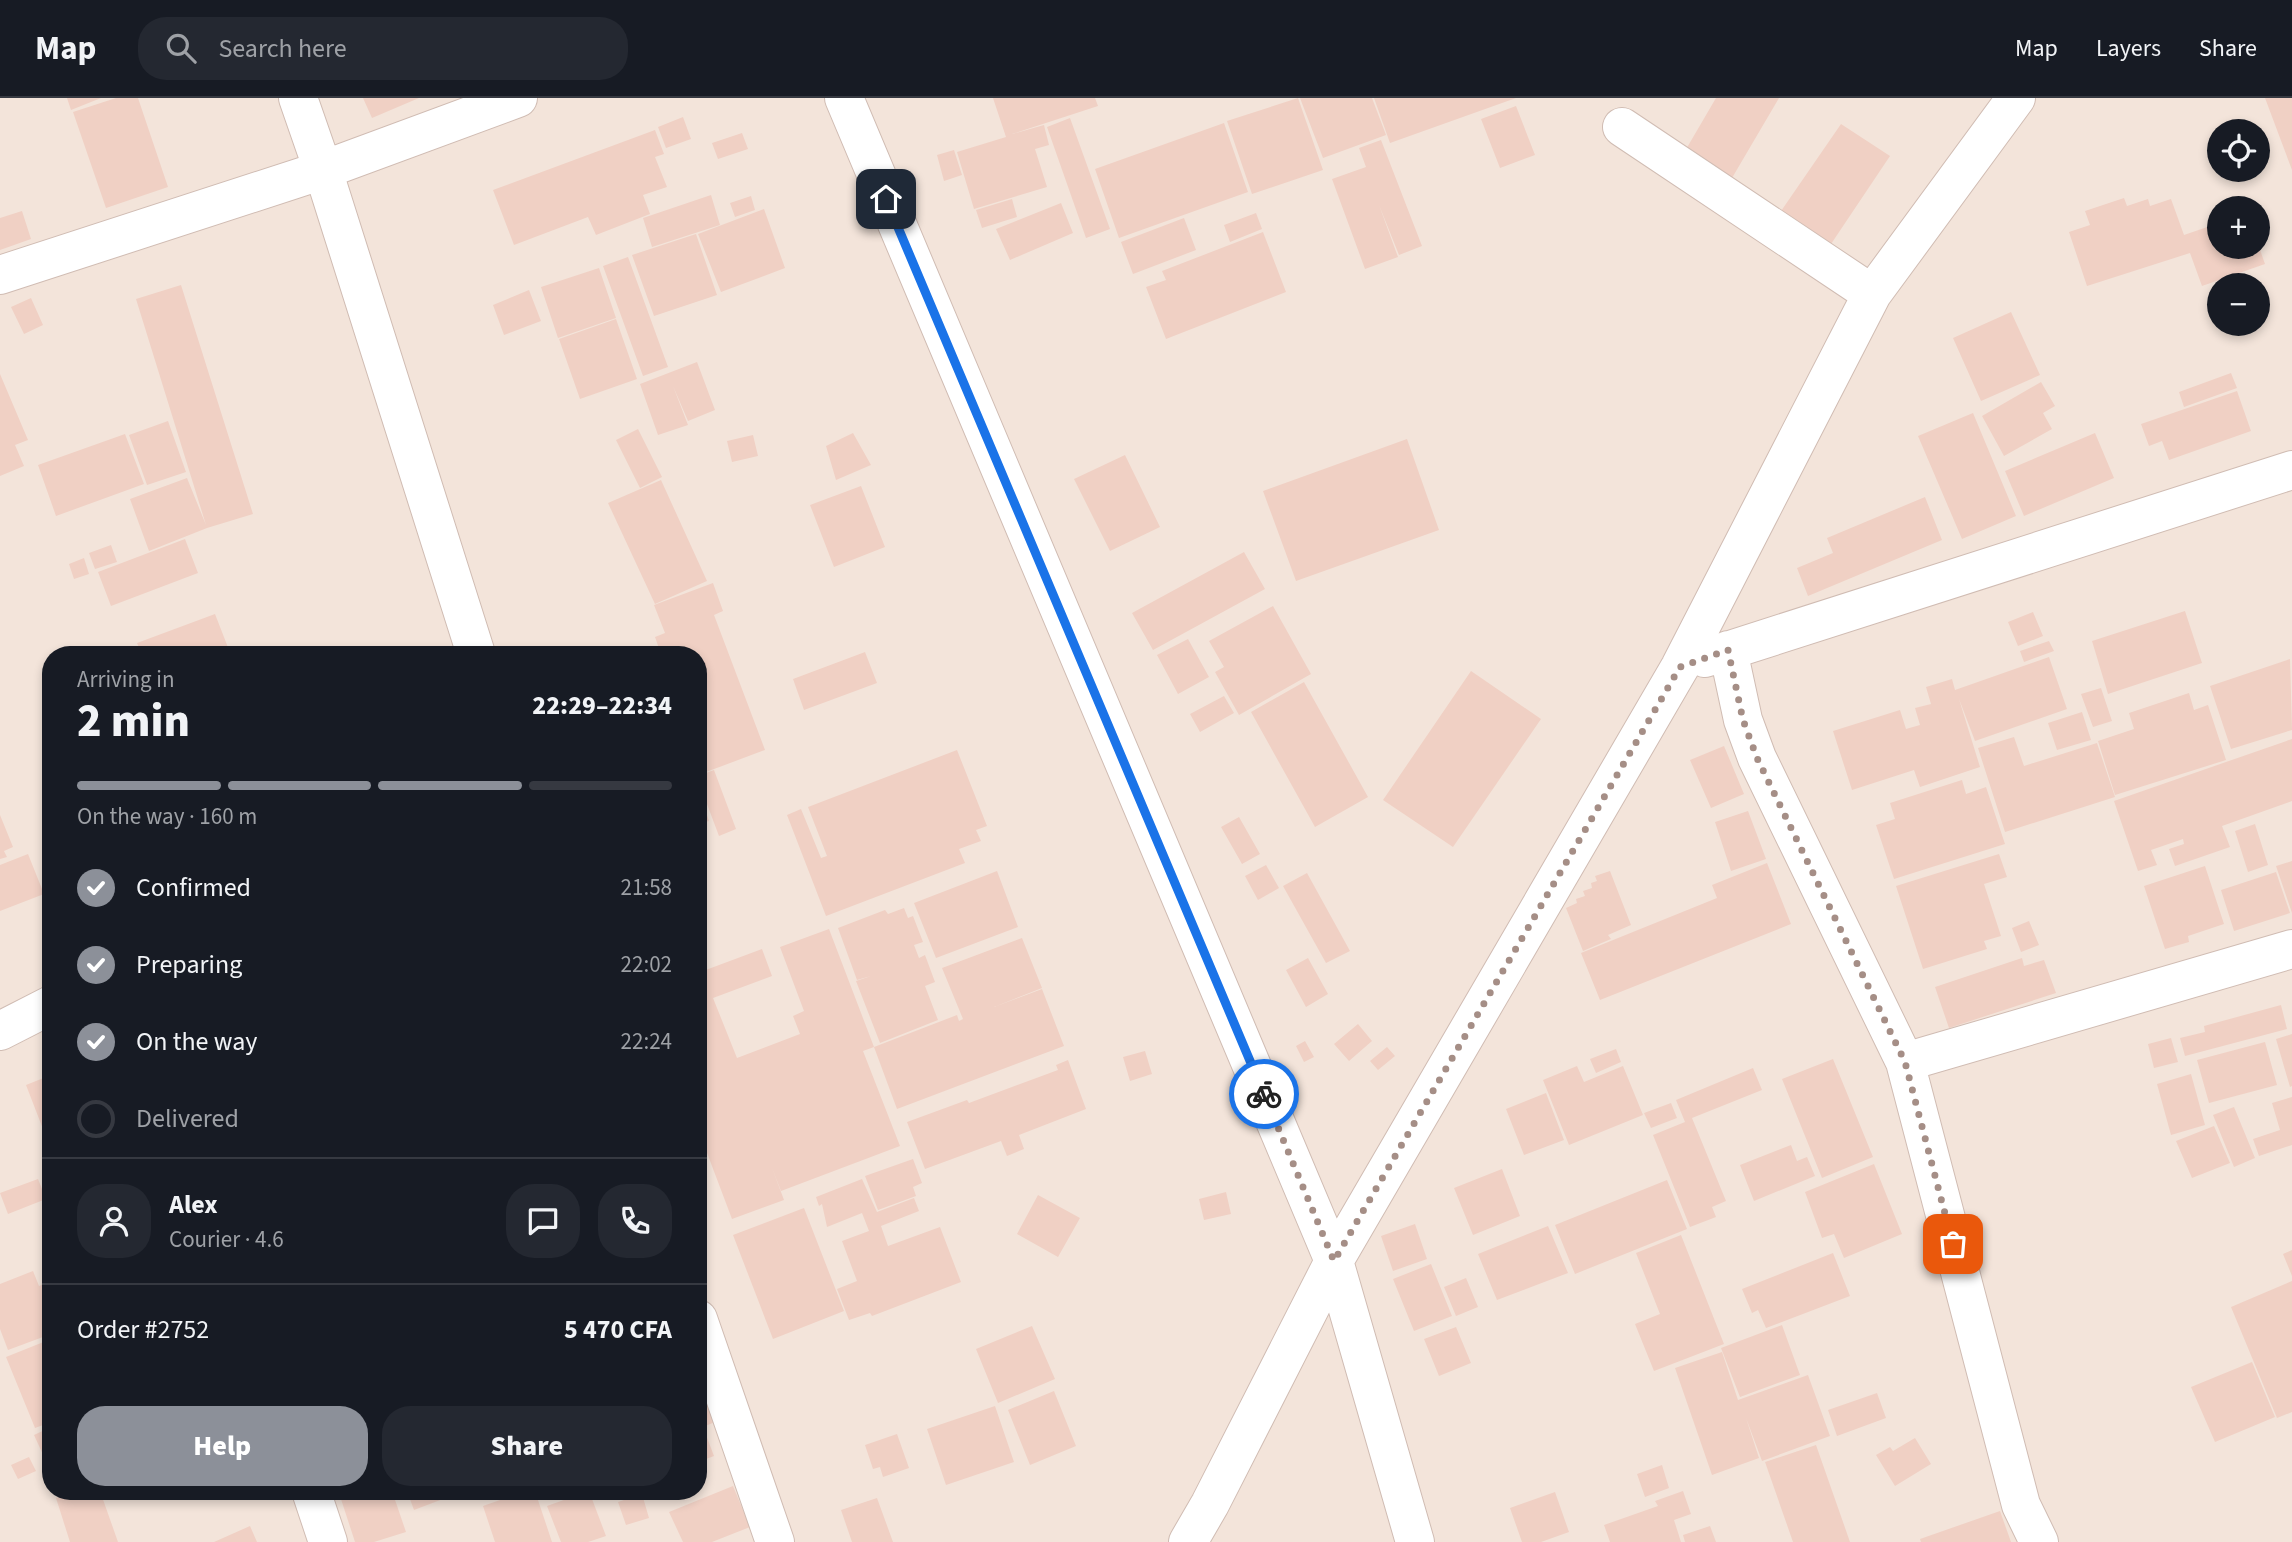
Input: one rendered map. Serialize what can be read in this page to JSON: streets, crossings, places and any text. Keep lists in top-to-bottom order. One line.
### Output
{"page":{"header":"Map","search":"Search here","nav":["Map","Layers","Share"],"map_buttons":["+","−"],"heading":["2 min","Arriving in","22:29–22:34"],"panel":["Alex","Courier · 4.6","Order #2752","5 470 CFA"],"bar":"On the way · 160 m","list":[["Confirmed","21:58"],["Preparing","22:02"],["On the way","22:24"],"Delivered"],"buttons":["Help","Share"]}}
